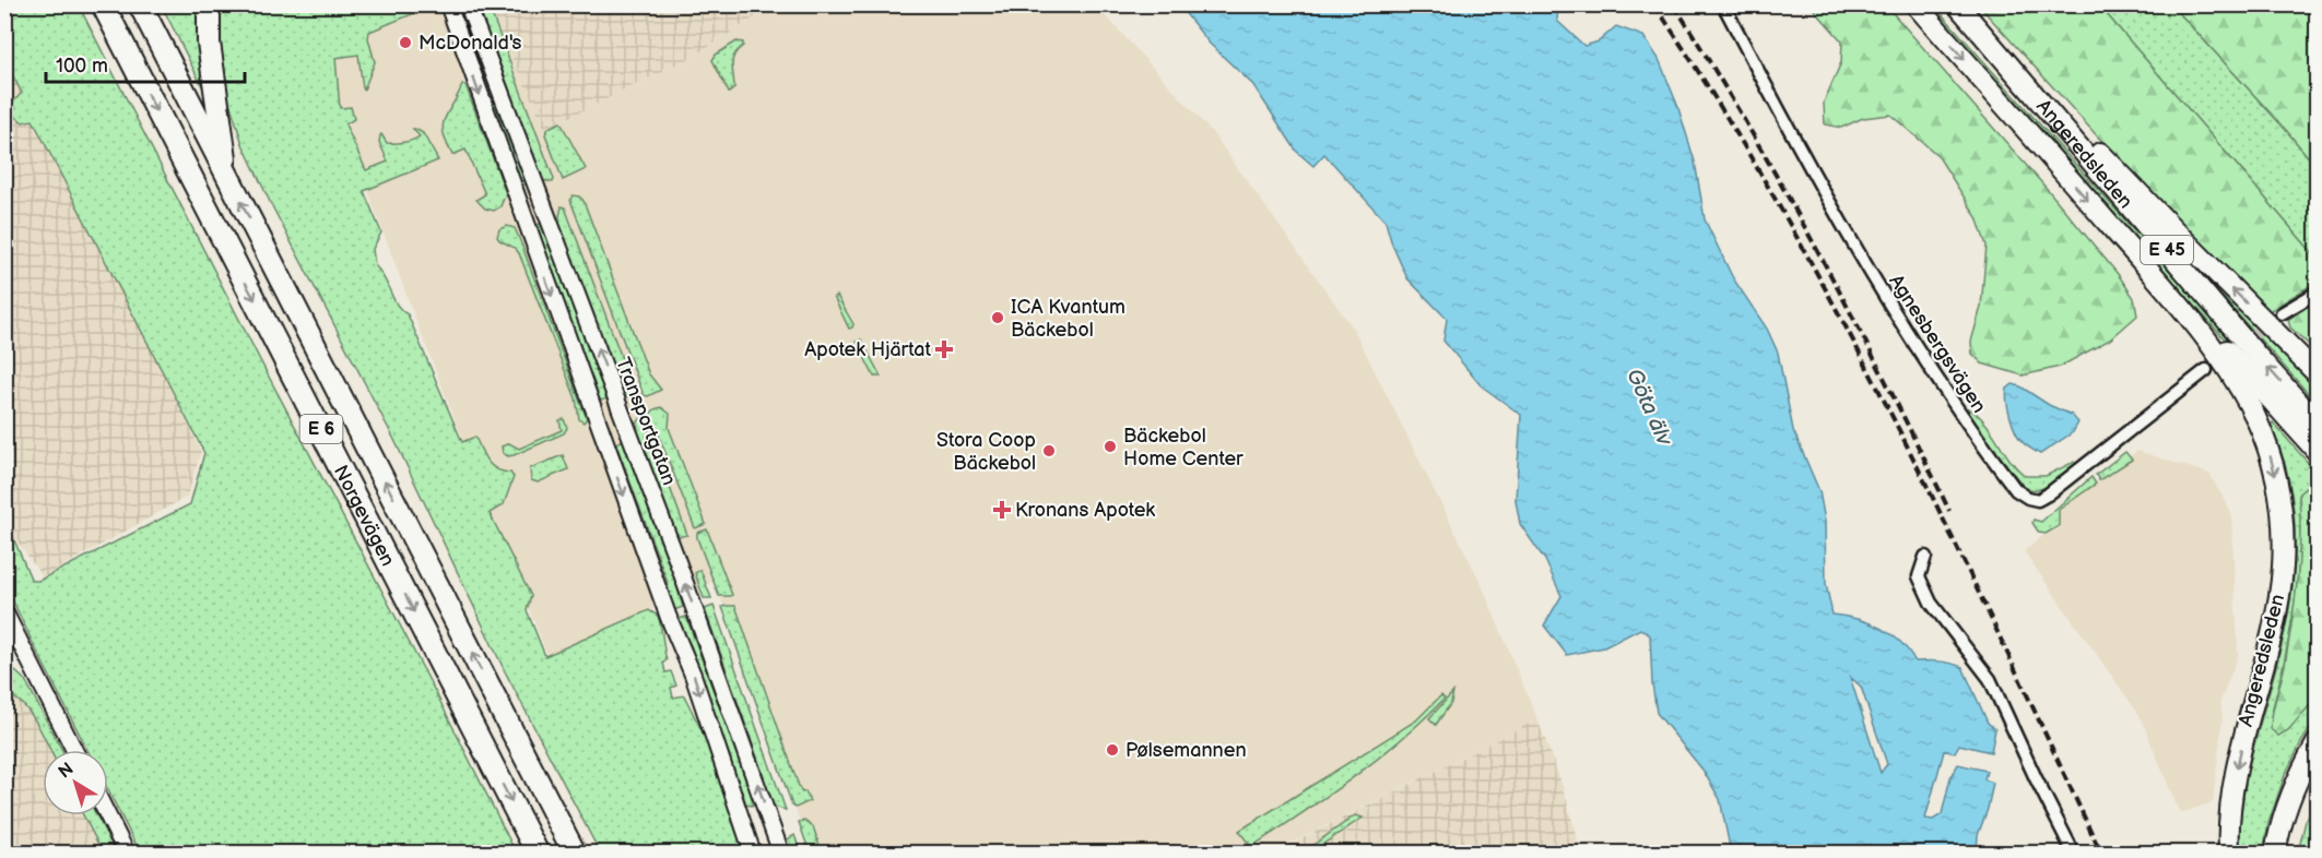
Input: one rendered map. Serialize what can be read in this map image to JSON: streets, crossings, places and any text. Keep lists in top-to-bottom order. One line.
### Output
{"streets":{"highway":["Angeredsleden","E 45","E 6","Norgevägen"],"street":["Agnesbergsvägen","Transportgatan"]},"water":["Göta älv"],"places":{"other":["McDonald's","ICA Kvantum Bäckebol","Bäckebol Home Center","Stora Coop Bäckebol","Pølsemannen"],"health":["Apotek Hjärtat","Kronans Apotek"]},"scale_bar":"100 m","north":"top left"}
